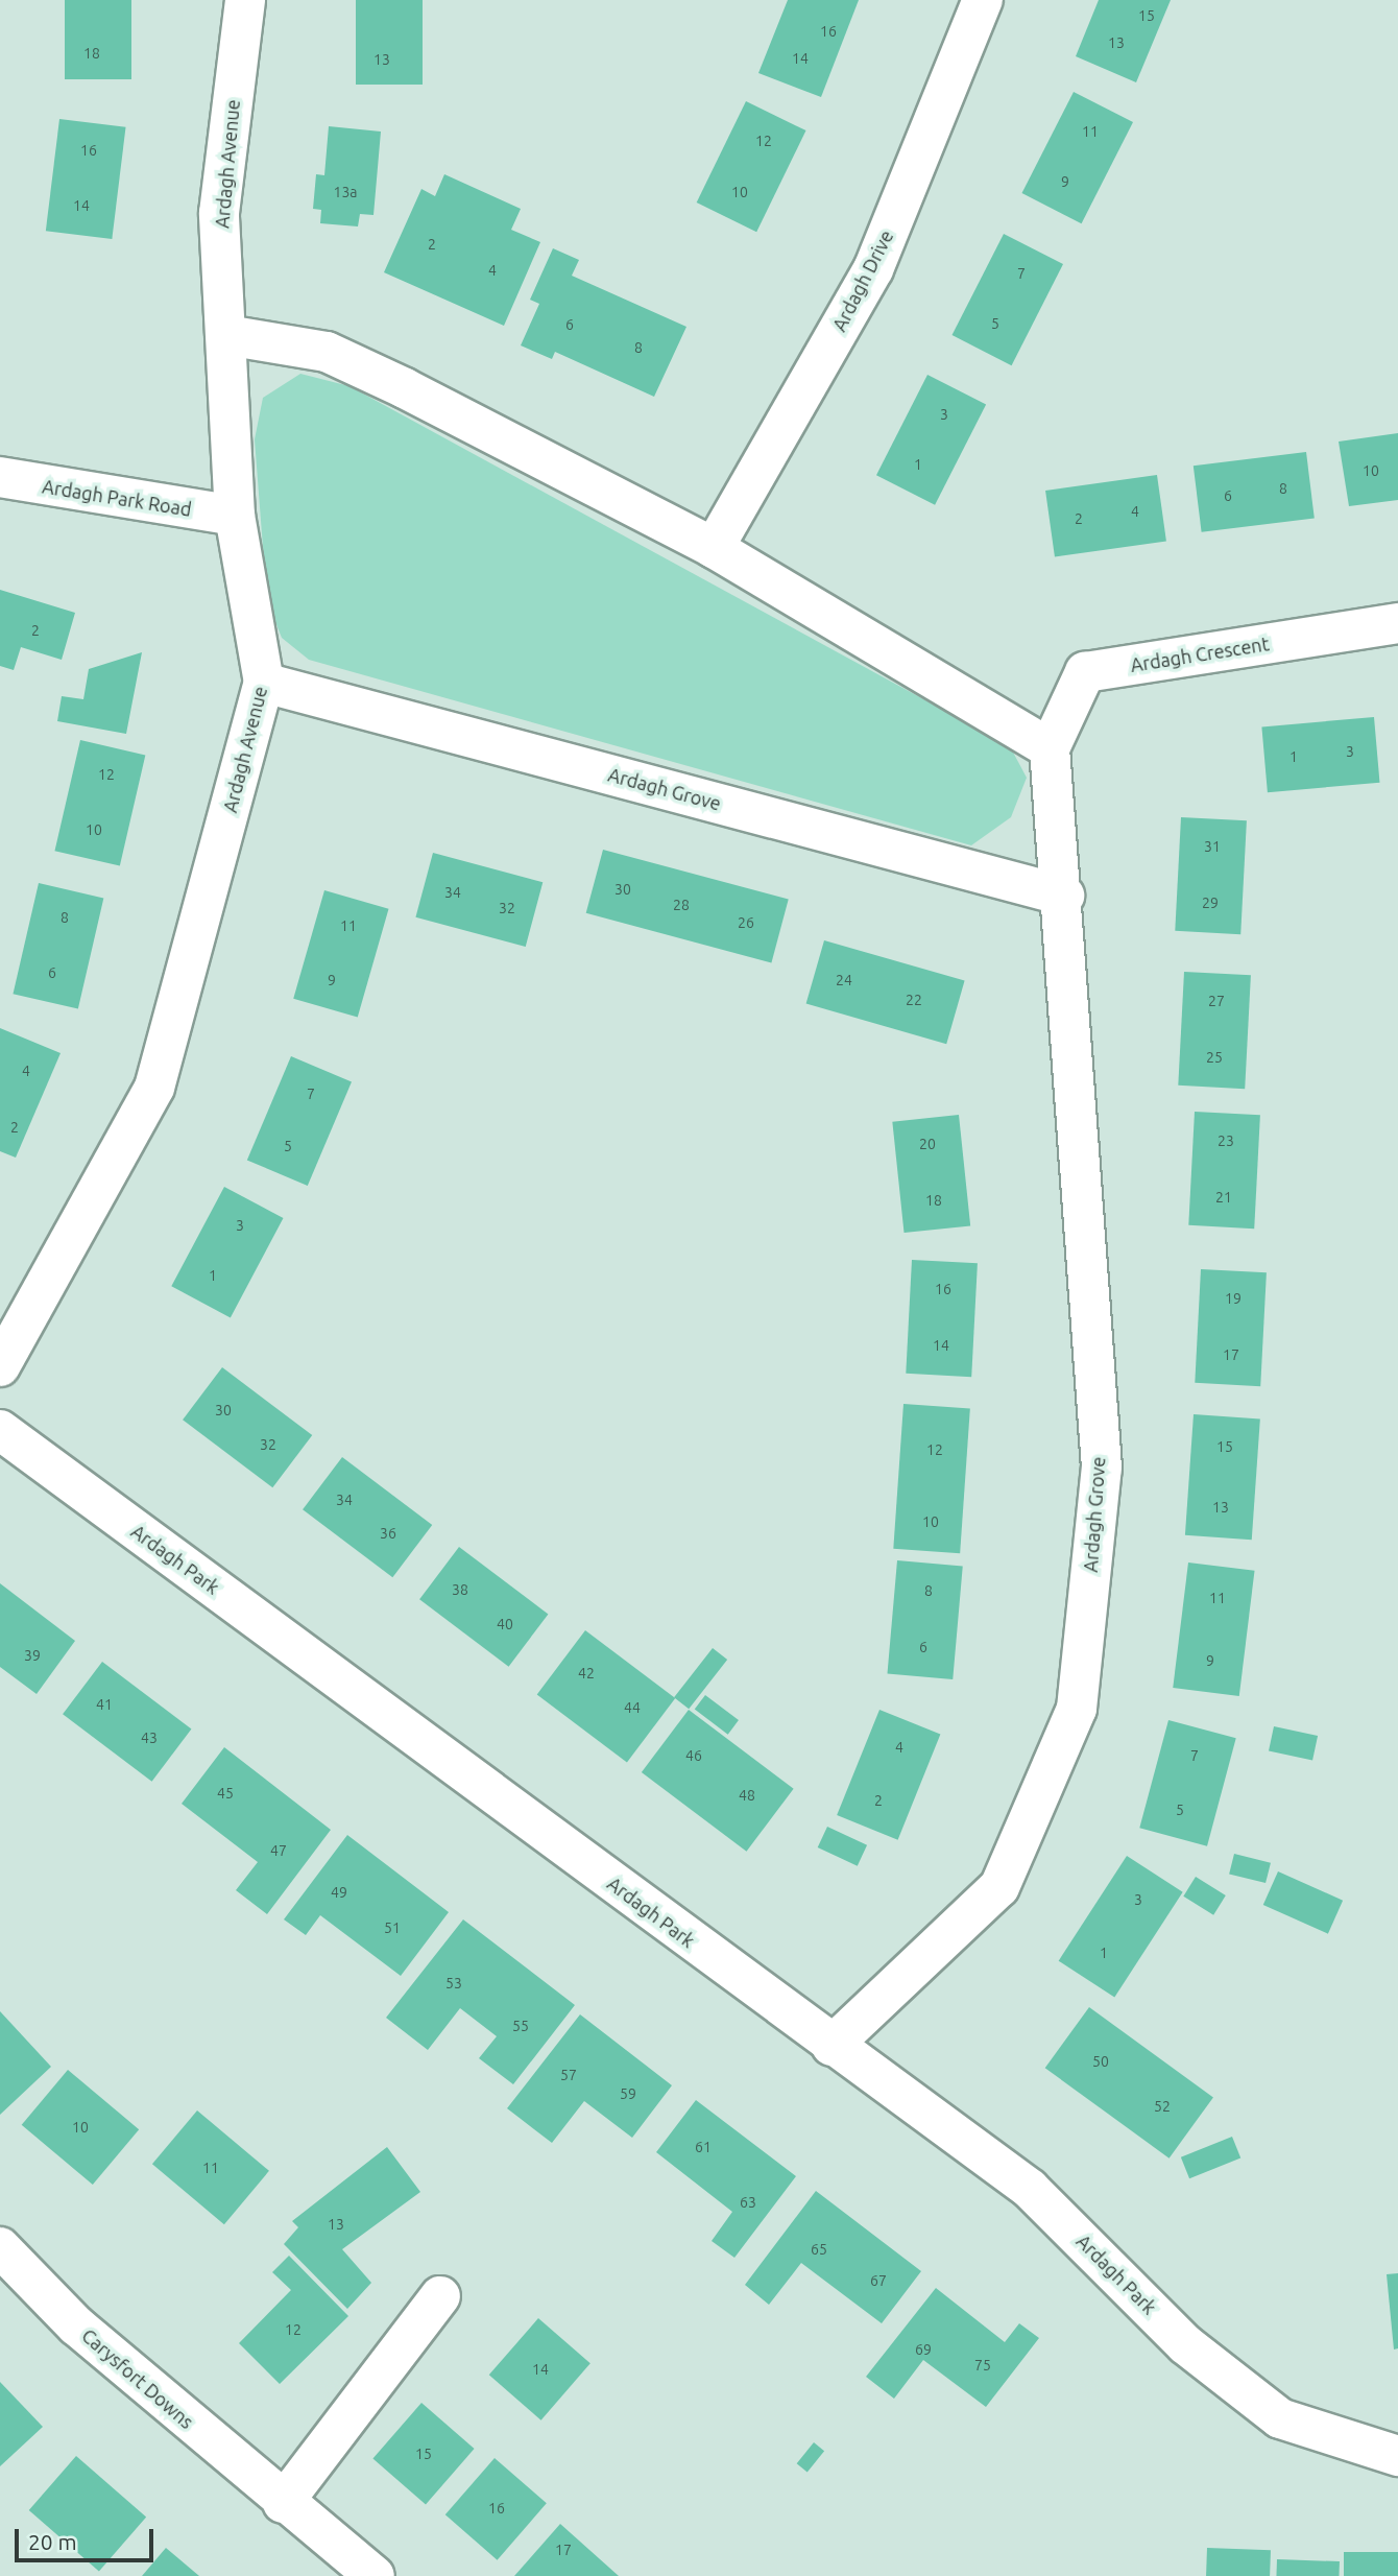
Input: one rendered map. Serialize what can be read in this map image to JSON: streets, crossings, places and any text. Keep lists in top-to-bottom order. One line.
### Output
{"streets":{"street":["Ardagh Avenue","Ardagh Drive","Ardagh Park Road","Ardagh Crescent","Ardagh Grove","Ardagh Park","Carysfort Downs"]},"crossings":[["Ardagh Avenue","Ardagh Park Road"],["Ardagh Avenue","Ardagh Grove"],["Ardagh Crescent","Ardagh Grove"],["Ardagh Grove","Ardagh Park"]],"house_numbers":["15","16","13","18","14","13","11","12","16","9","13a","10","14","2","4","7","5","6","8","3","1","10","8","6","4","2","2","3","1","12","10","31","30","34","29","28","32","8","26","11","6","9","24","22","27","25","4","7","2","23","20","5","21","18","3","1","16","19","14","17","30","32","15","12","34","13","10","36","38","8","11","40","6","39","9","42","41","44","43","4","46","7","45","48","2","5","47","49","3","51","1","53","55","50","57","59","52","10","61","11","63","13","65","67","12","69","75","14","15","16","17"],"scale_bar":"20 m"}
